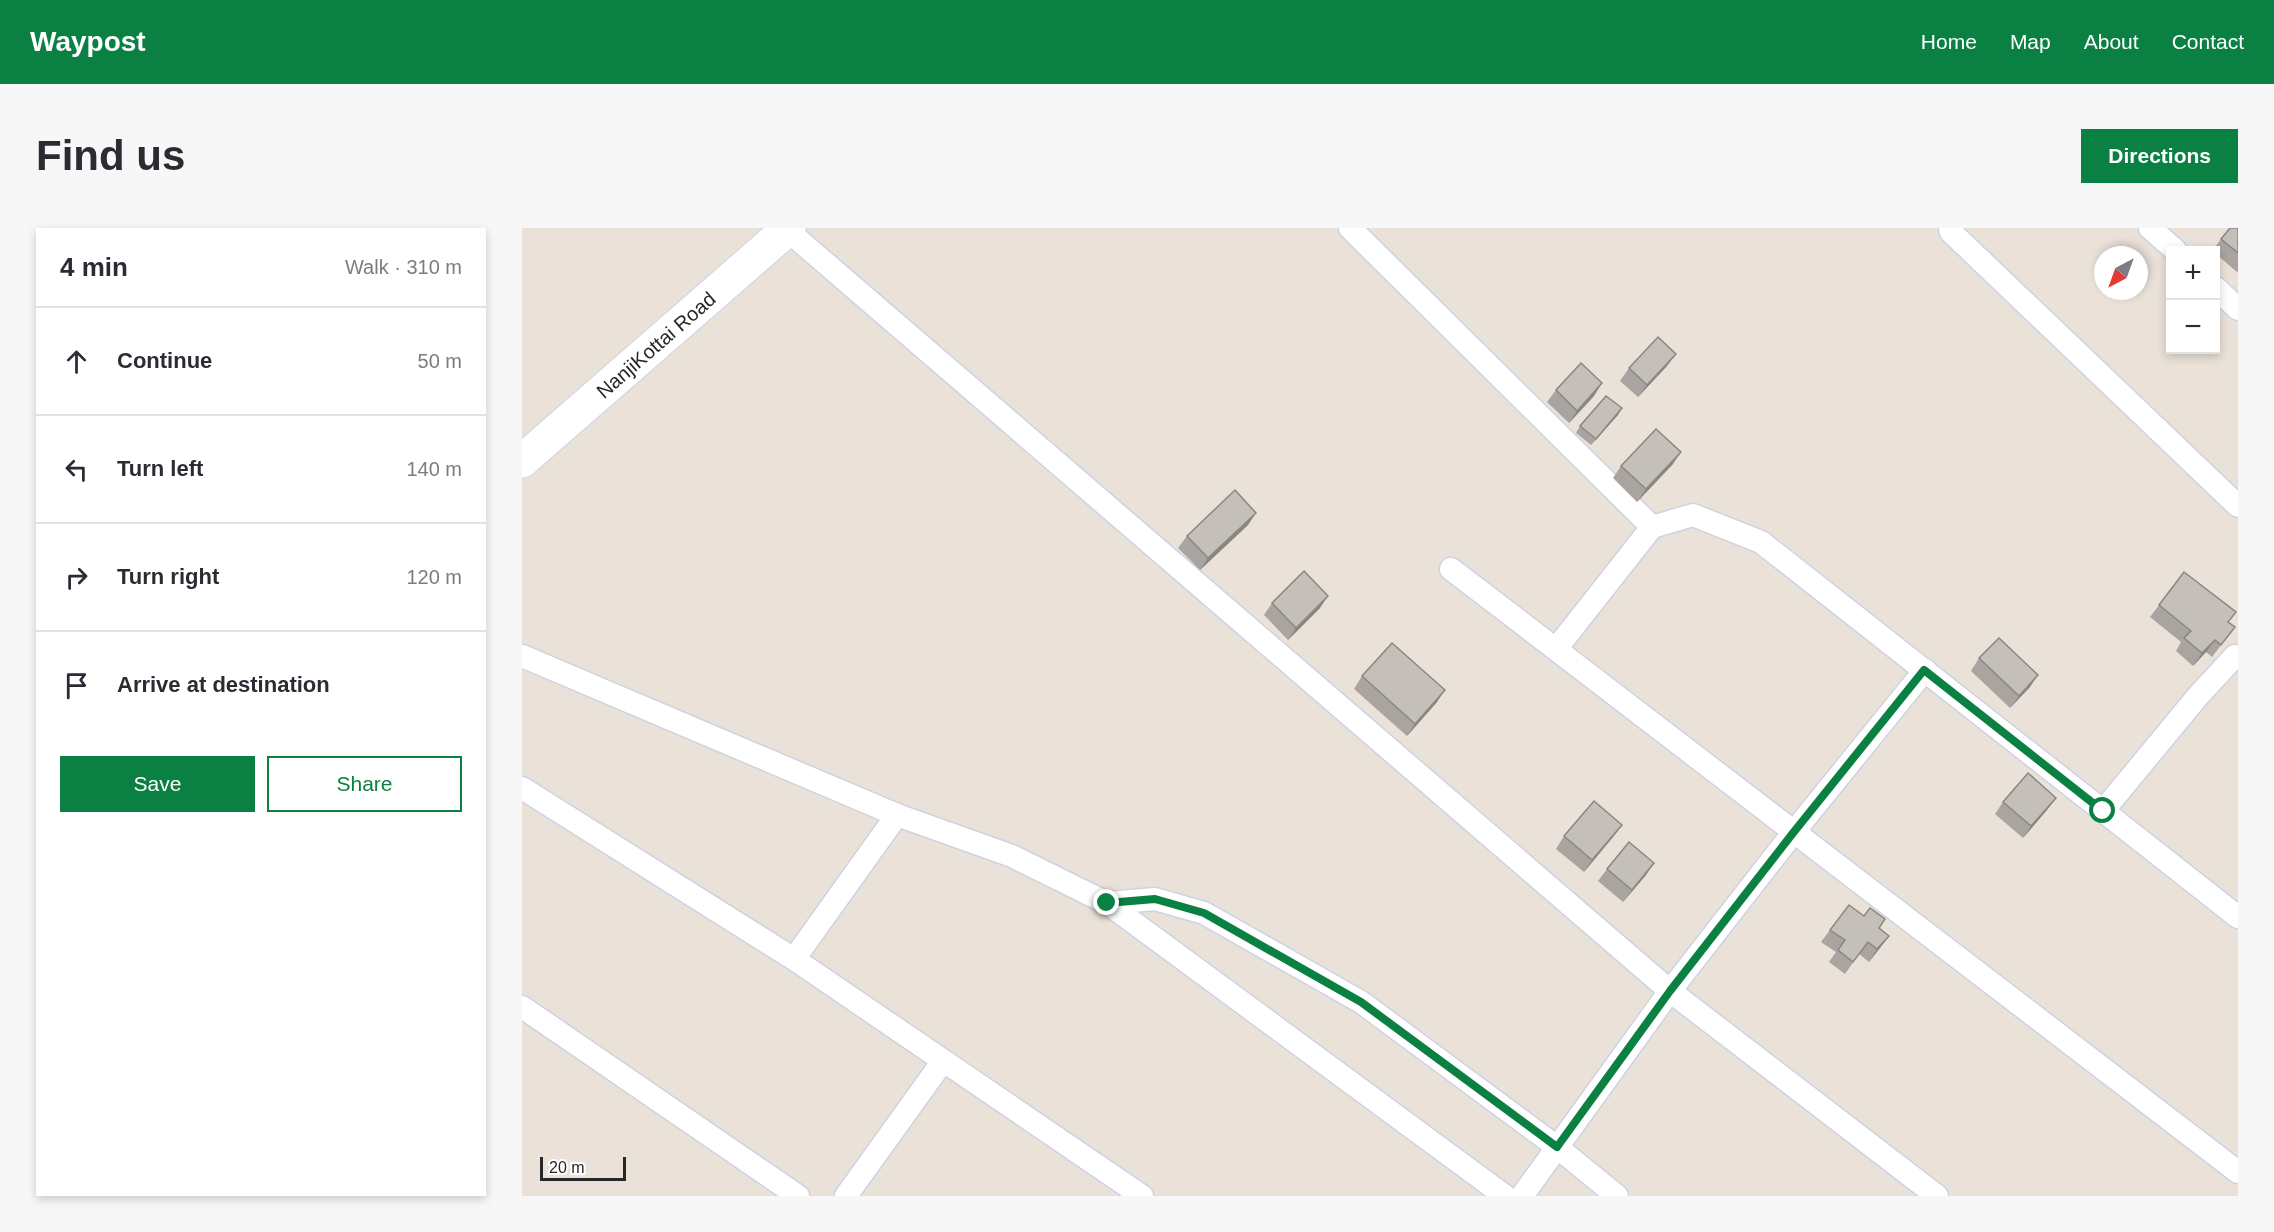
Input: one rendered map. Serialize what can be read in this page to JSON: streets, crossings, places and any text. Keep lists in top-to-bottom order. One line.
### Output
{"streets":{"main road":["NanjiKottai Road"]},"scale_bar":"20 m","north":"bottom left","page":{"header":"Waypost","nav":["Home","Map","About","Contact"],"buttons":["Directions",["Save","Share"]],"title":"Find us","heading":["4 min","Walk · 310 m"],"map_buttons":["+","−"],"list":[["Continue","50 m"],["Turn left","140 m"],["Turn right","120 m"],"Arrive at destination"],"scale":"20 m"}}
